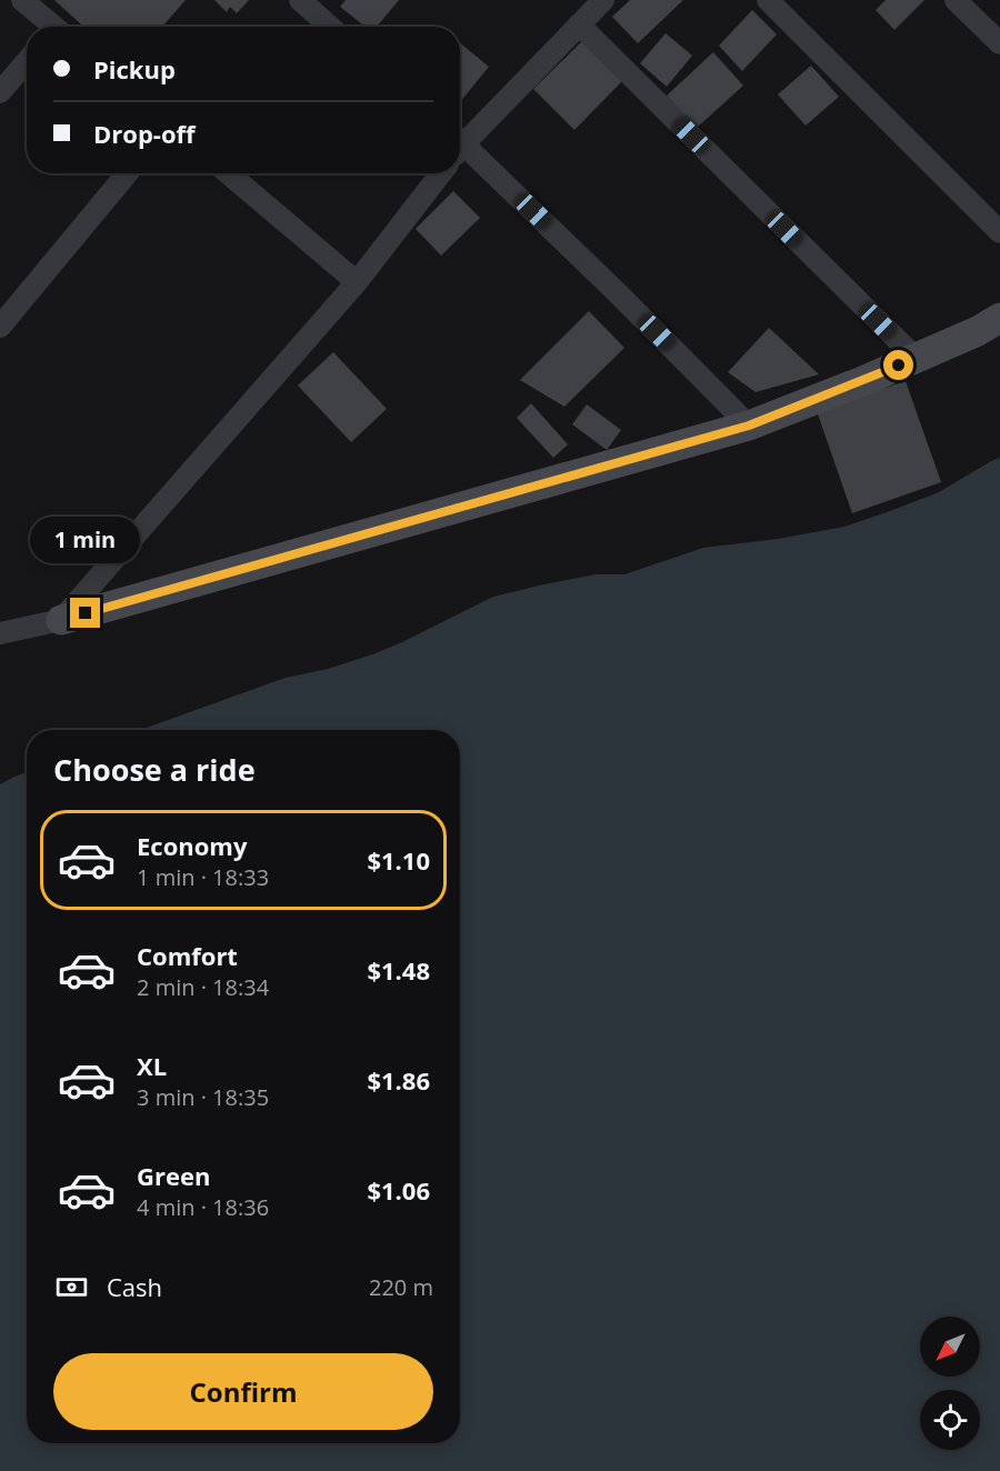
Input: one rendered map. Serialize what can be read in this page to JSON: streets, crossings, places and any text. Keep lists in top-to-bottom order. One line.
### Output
{"north":"bottom left","page":{"banner":["Pickup","Drop-off"],"bubble":"1 min","heading":"Choose a ride","list":[{"name":"Economy","note":"1 min · 18:33","value":"$1.10"},{"name":"Comfort","note":"2 min · 18:34","value":"$1.48"},{"name":"XL","note":"3 min · 18:35","value":"$1.86"},{"name":"Green","note":"4 min · 18:36","value":"$1.06"}],"pay":["Cash","220 m"],"buttons":"Confirm"}}
